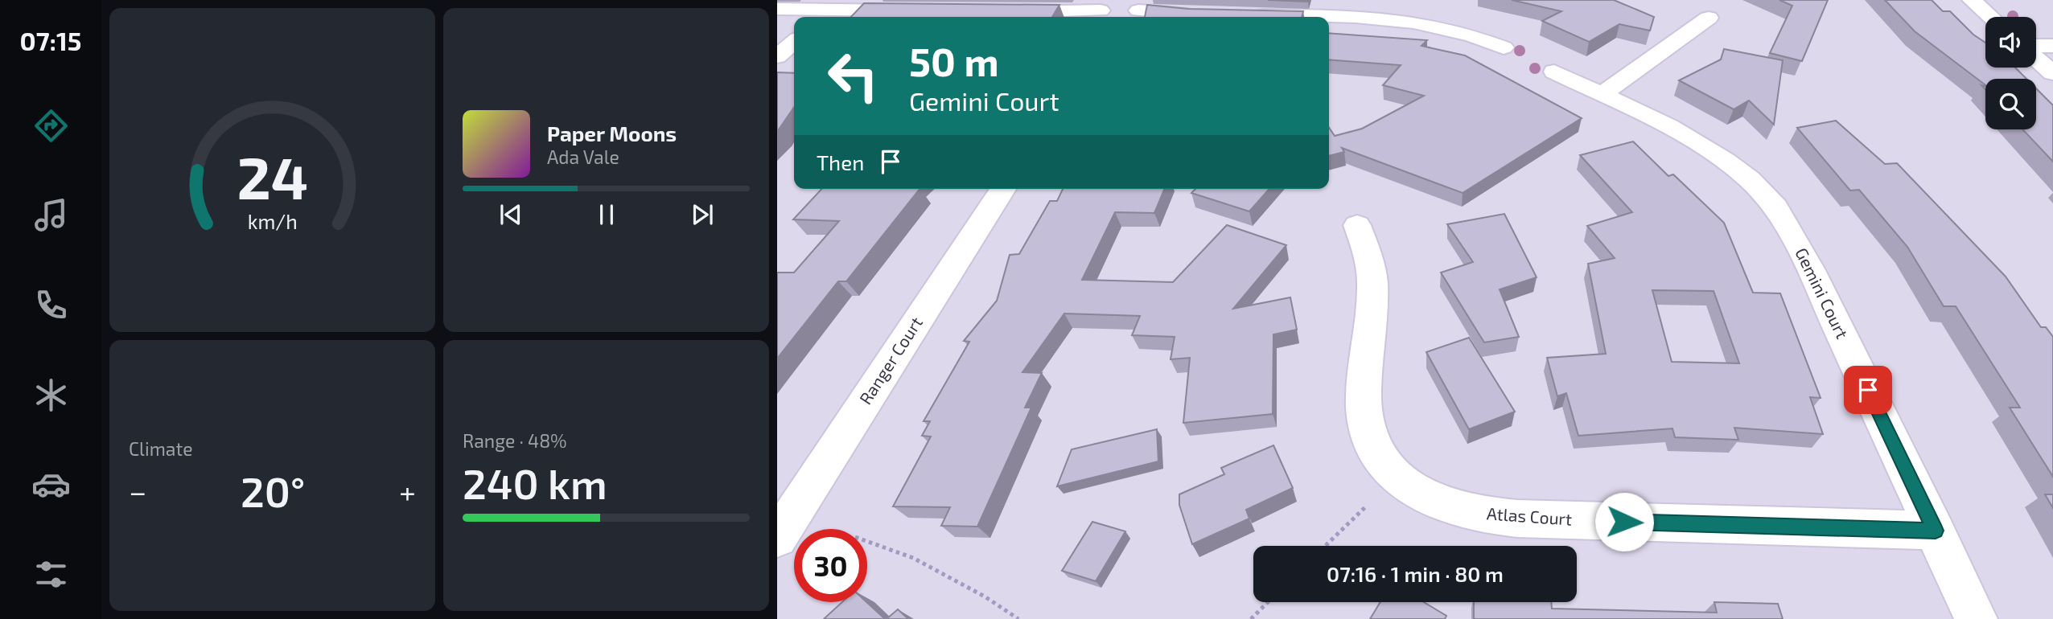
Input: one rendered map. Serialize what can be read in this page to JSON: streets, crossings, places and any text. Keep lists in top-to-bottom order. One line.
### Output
{"streets":{"street":["Gemini Court","Ranger Court","Atlas Court"]},"crossings":[["Gemini Court","Atlas Court"]],"page":{"tabs":"07:15","turn":["50 m","Gemini Court"],"song":["Paper Moons","Ada Vale"],"then":"Then","tile":["Climate",["Range · 48%","240 km"]],"heat":["−","20°","+"],"limit":"30","trip":"07:16 · 1 min · 80 m","gauge":["24","km/h"]}}
